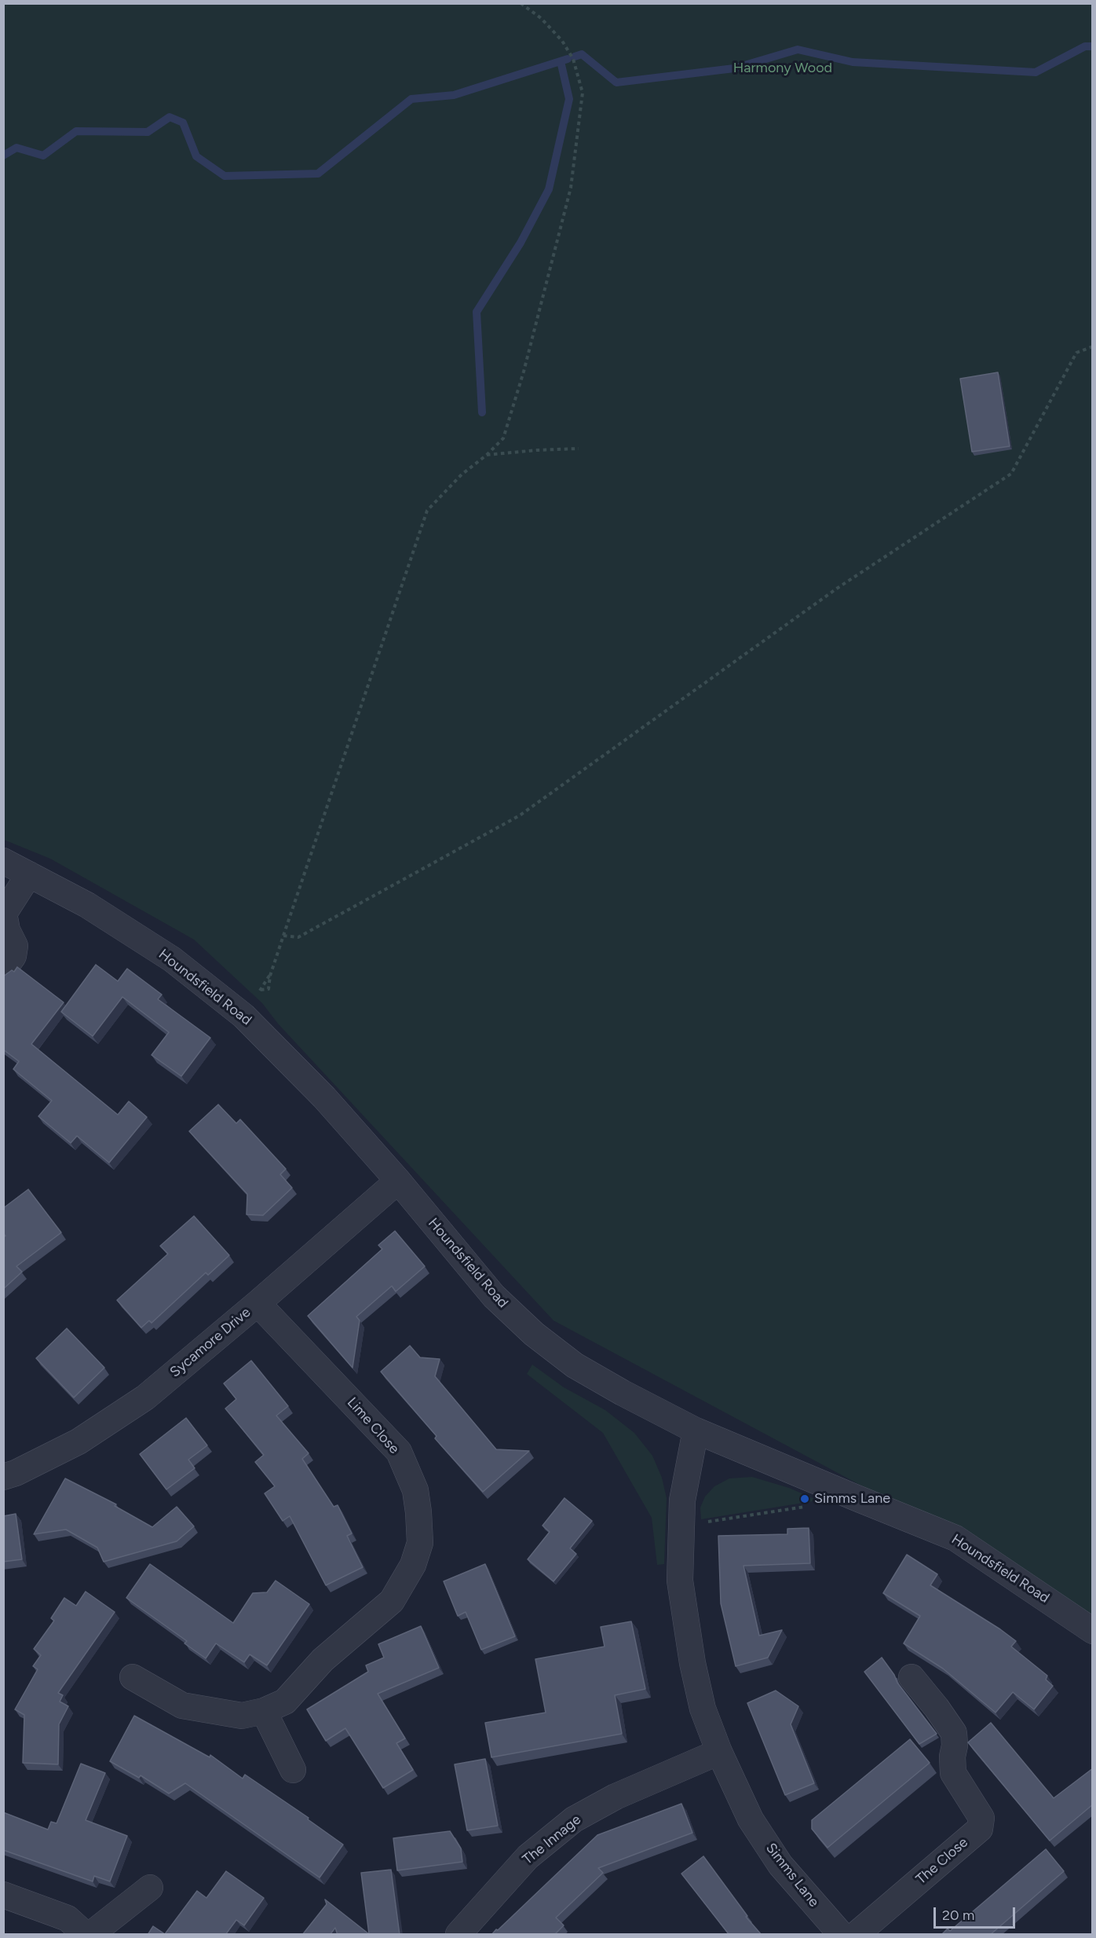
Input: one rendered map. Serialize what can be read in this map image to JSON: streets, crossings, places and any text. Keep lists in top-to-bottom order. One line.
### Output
{"streets":{"street":["Houndsfield Road","Sycamore Drive","Lime Close","The Innage","The Close","Simms Lane"]},"crossings":[["Houndsfield Road","Sycamore Drive"],["Houndsfield Road","Simms Lane"],["Sycamore Drive","Lime Close"],["The Innage","Simms Lane"]],"parks":["Harmony Wood"],"places":["Simms Lane"],"scale_bar":"20 m"}
